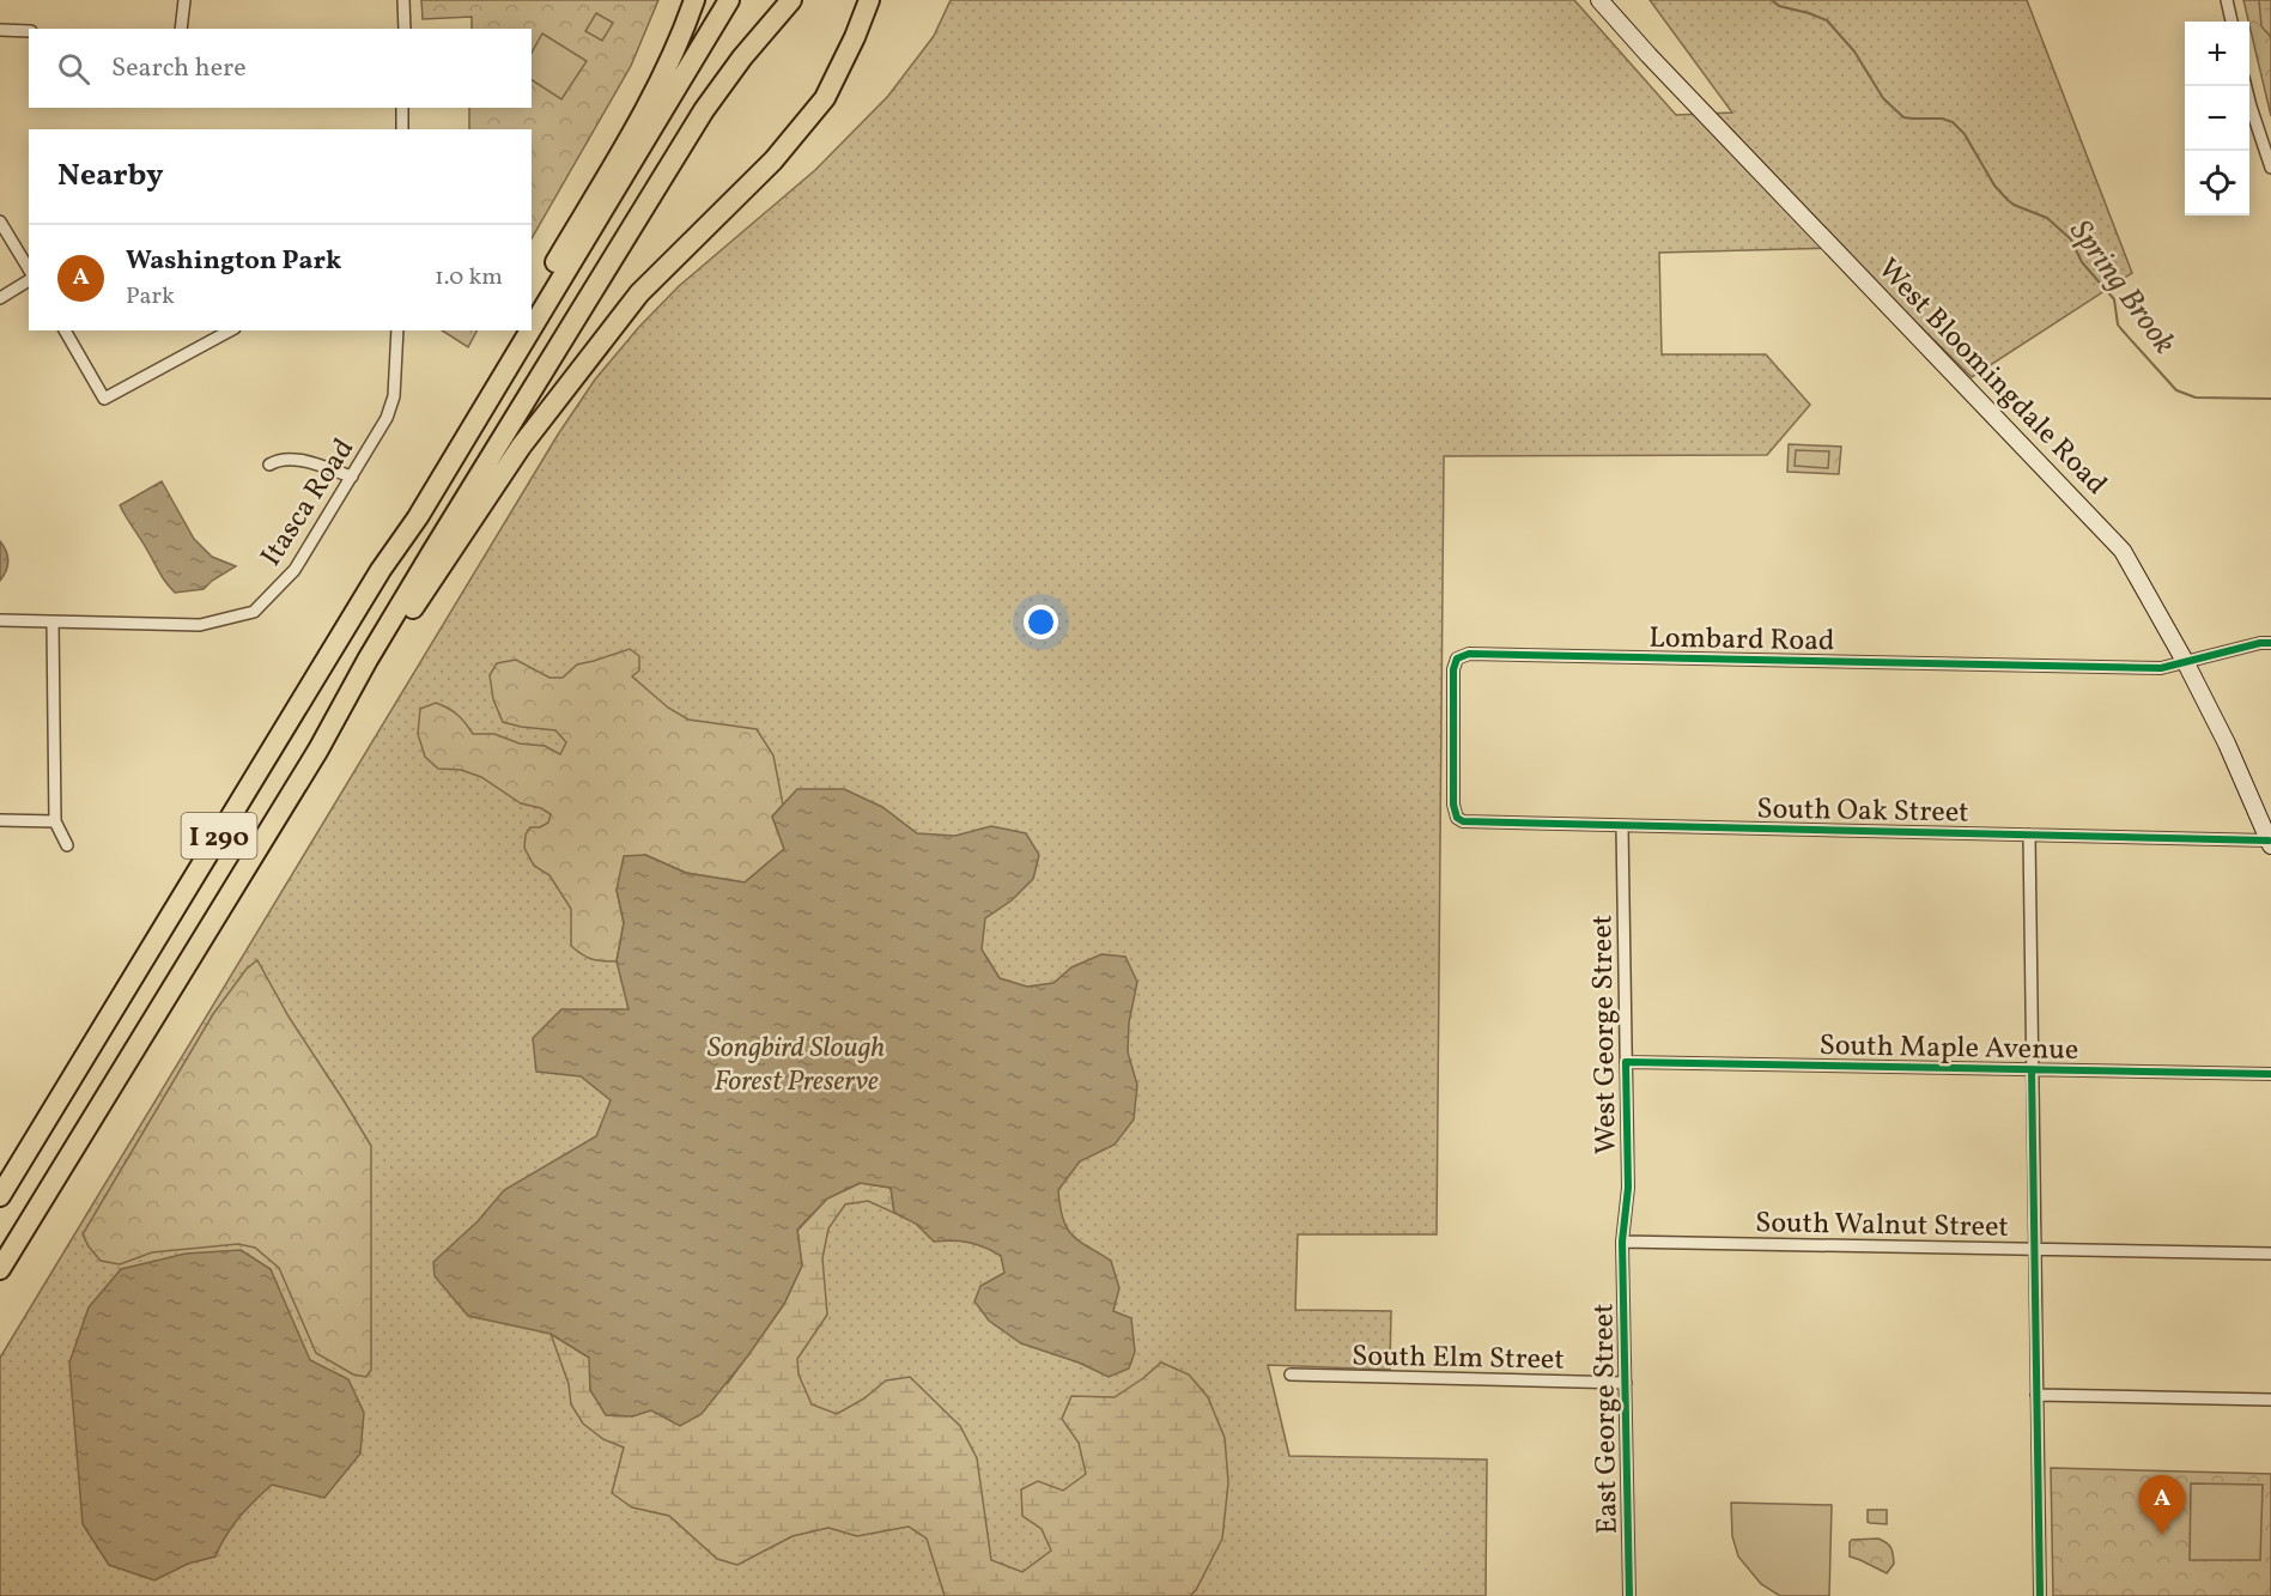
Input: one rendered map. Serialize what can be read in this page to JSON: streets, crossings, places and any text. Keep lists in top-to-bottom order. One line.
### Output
{"streets":{"highway":["I 290"],"street":["West Bloomingdale Road","Itasca Road","Lombard Road","South Oak Street","West George Street","South Maple Avenue","South Walnut Street","South Elm Street","East George Street"]},"crossings":[["West Bloomingdale Road","Lombard Road"],["West Bloomingdale Road","South Oak Street"],["Lombard Road","South Oak Street"],["South Oak Street","West George Street"],["West George Street","South Maple Avenue"],["West George Street","South Walnut Street"],["West George Street","East George Street"],["South Walnut Street","East George Street"],["South Elm Street","East George Street"]],"water":["Spring Brook"],"parks":["Songbird Slough Forest Preserve"],"page":{"map_buttons":["+","−"],"search":"Search here","heading":"Nearby","list":[{"mark":"A","name":"Washington Park","note":"Park","value":"1.0 km"}],"pins":"A"}}
